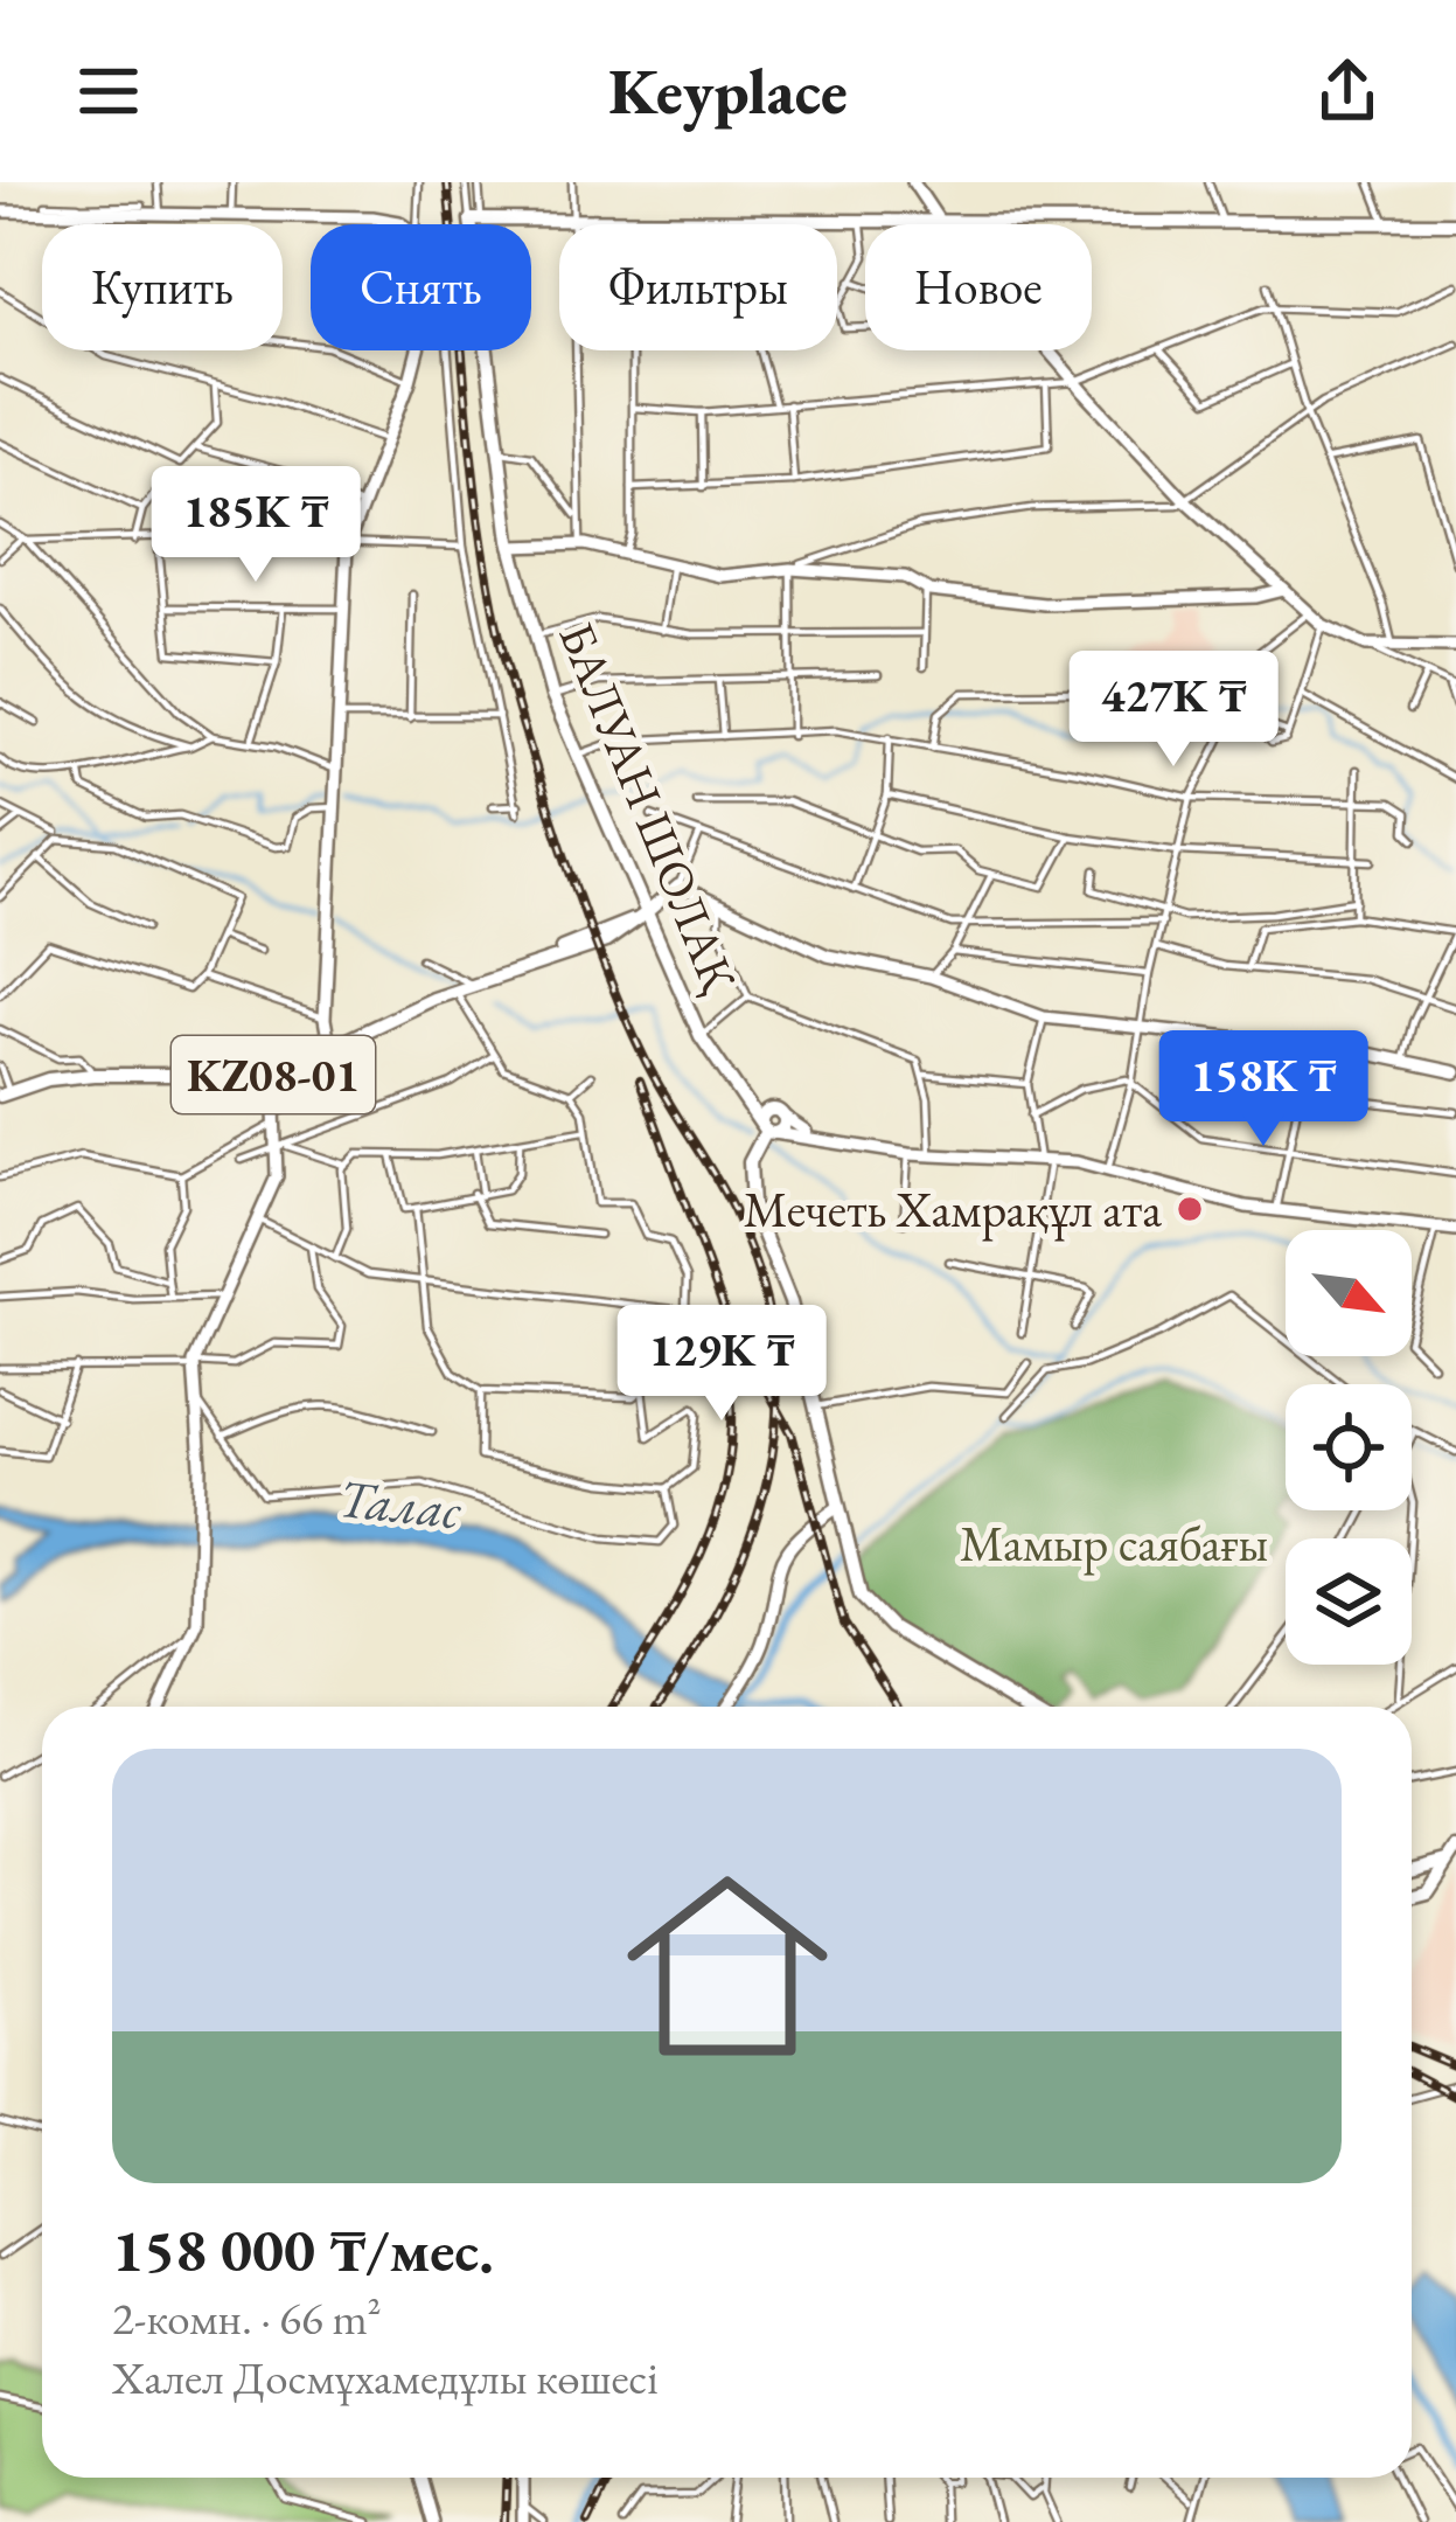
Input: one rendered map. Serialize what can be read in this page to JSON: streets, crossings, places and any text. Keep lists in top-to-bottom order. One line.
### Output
{"streets":{"main road":["БАЛУАН ШОЛАҚ","KZ08-01"]},"crossings":[["БАЛУАН ШОЛАҚ","KZ08-01"]],"water":["Талас"],"parks":["Мамыр саябағы"],"places":["Мечеть Хамрақұл ата"],"north":"bottom right","page":{"header":"Keyplace","chip":["Купить","Снять","Фильтры","Новое"],"price":["185K ₸","427K ₸","158K ₸","129K ₸"],"list":[{"name":"158 000 ₸/мес.","note":"2-комн. · 66 m² · Халел Досмұхамедұлы көшесі"}]}}
